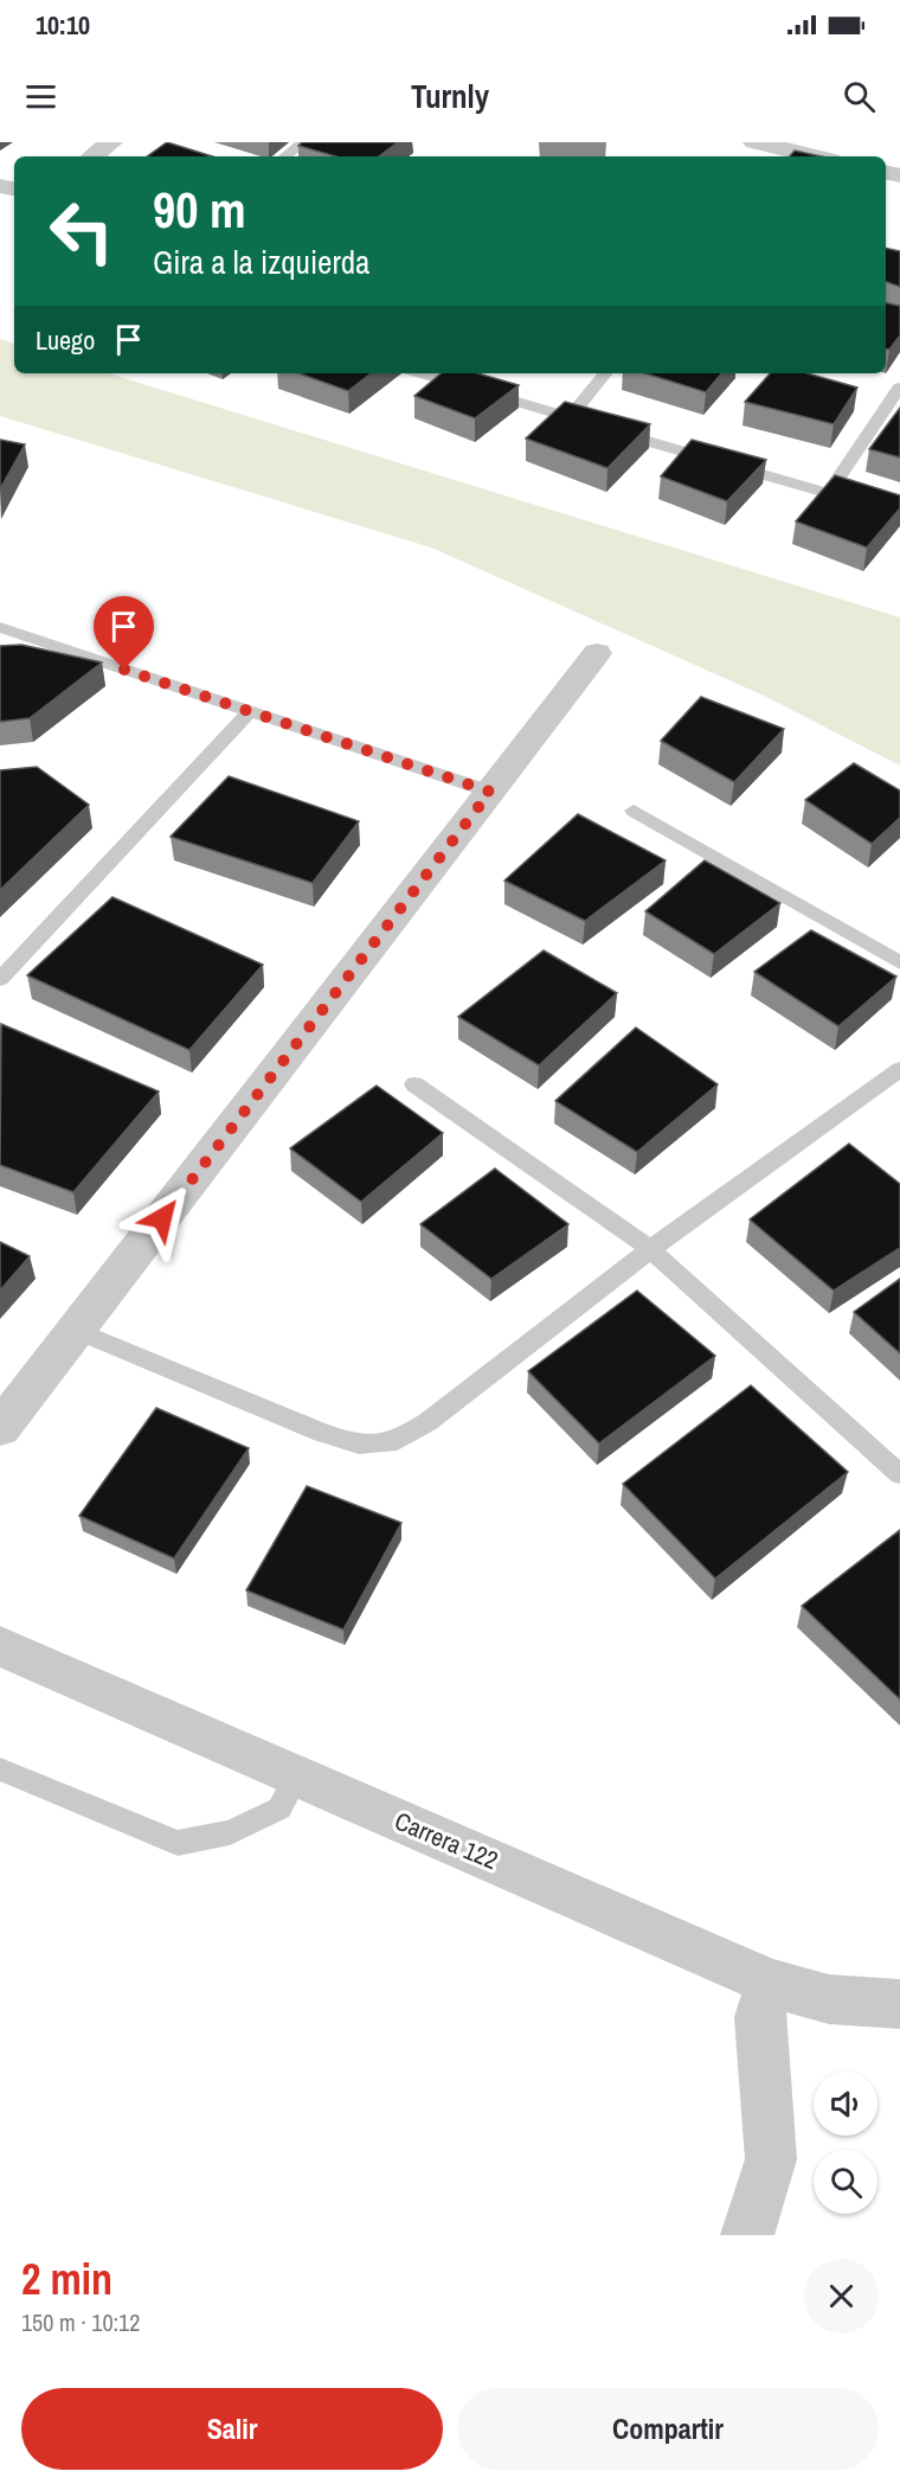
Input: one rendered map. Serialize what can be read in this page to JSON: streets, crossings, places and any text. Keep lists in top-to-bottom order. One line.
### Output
{"streets":{"street":["Carrera 122"]},"page":{"status":"10:10","header":"Turnly","turn":["90 m","Gira a la izquierda"],"then":"Luego","heading":["2 min","150 m · 10:12"],"buttons":["Salir","Compartir"]}}
